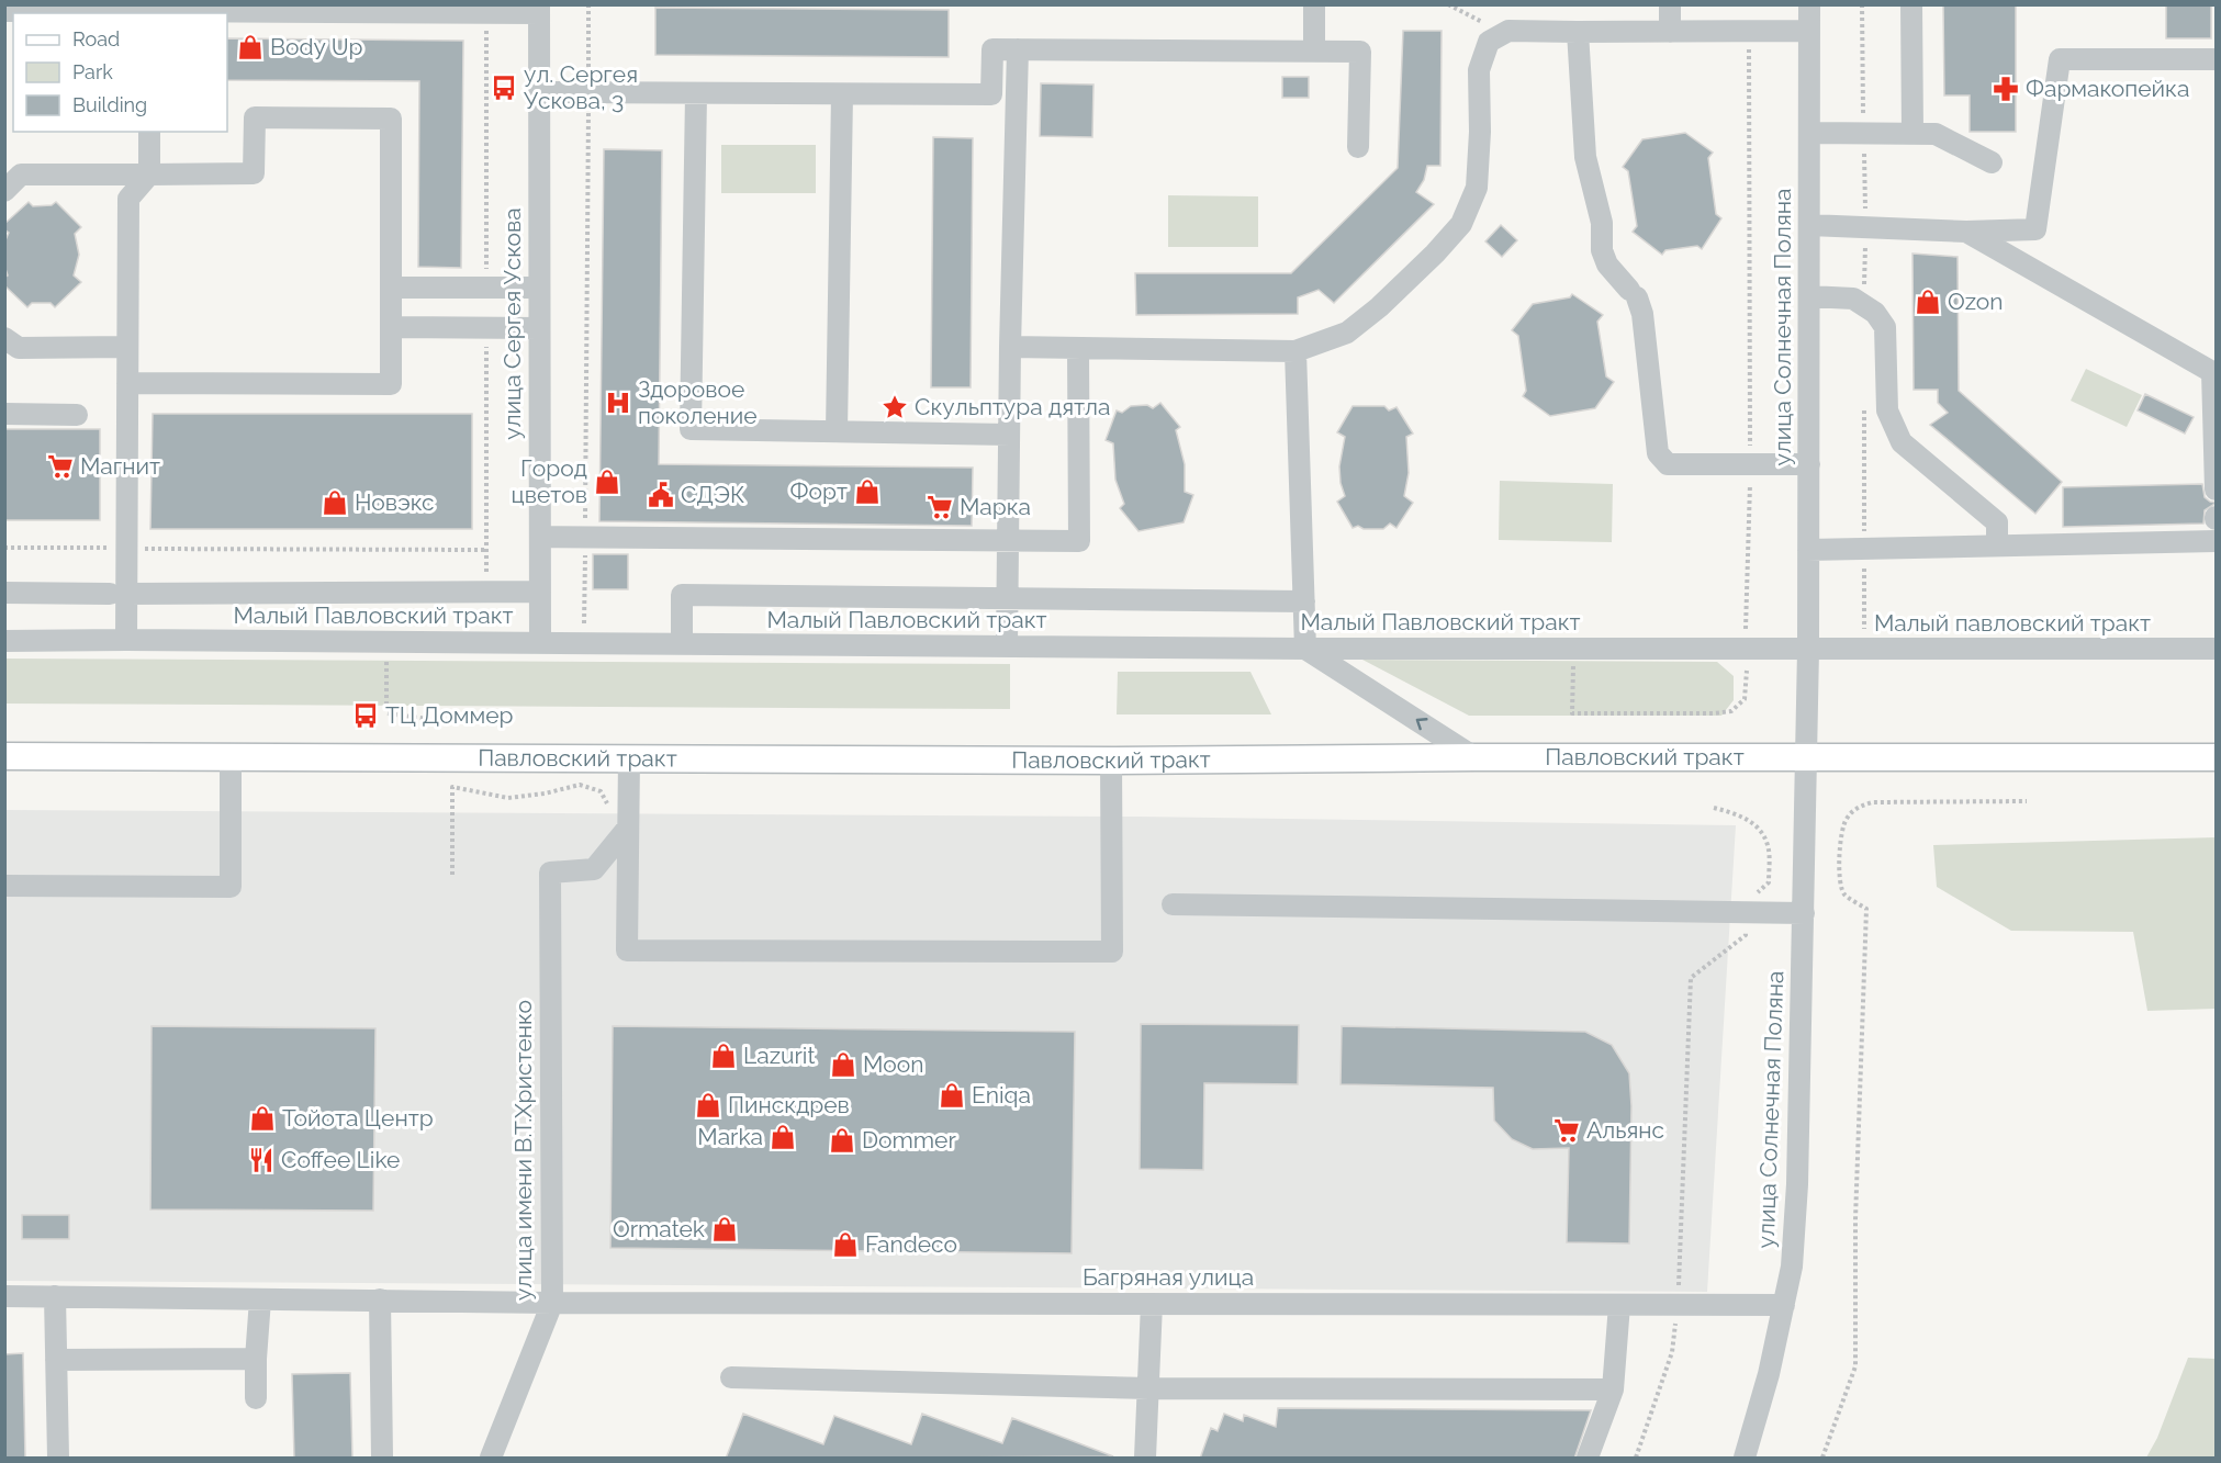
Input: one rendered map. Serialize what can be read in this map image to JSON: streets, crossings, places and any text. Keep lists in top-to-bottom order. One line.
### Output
{"streets":{"main road":["Павловский тракт"],"street":["улица Сергея Ускова","улица Солнечная Поляна","Малый Павловский тракт","Малый павловский тракт","улица имени В.Т.Христенко","Багряная улица"]},"crossings":[["улица Сергея Ускова","Малый Павловский тракт"],["улица Солнечная Поляна","Малый Павловский тракт"],["улица Солнечная Поляна","Малый павловский тракт"],["улица Солнечная Поляна","Павловский тракт"],["улица Солнечная Поляна","Багряная улица"],["Малый Павловский тракт","Малый павловский тракт"],["улица имени В.Т.Христенко","Багряная улица"]],"places":{"shop":["Body Up","Ozon","Город цветов","Форт","Новэкс","Lazurit","Moon","Eniqa","Пинскдрев","Тойота Центр","Marka","Dommer","Ormatek","Fandeco"],"bus stop":["ул. Сергея Ускова, 3","ТЦ Доммер"],"pharmacy":["Фармакопейка"],"hospital":["Здоровое поколение"],"place":["Скульптура дятла"],"supermarket":["Магнит","Марка","Альянс"],"public building":["СДЭК"],"restaurant":["Coffee Like"]},"legend":["Road","Park","Building"]}
